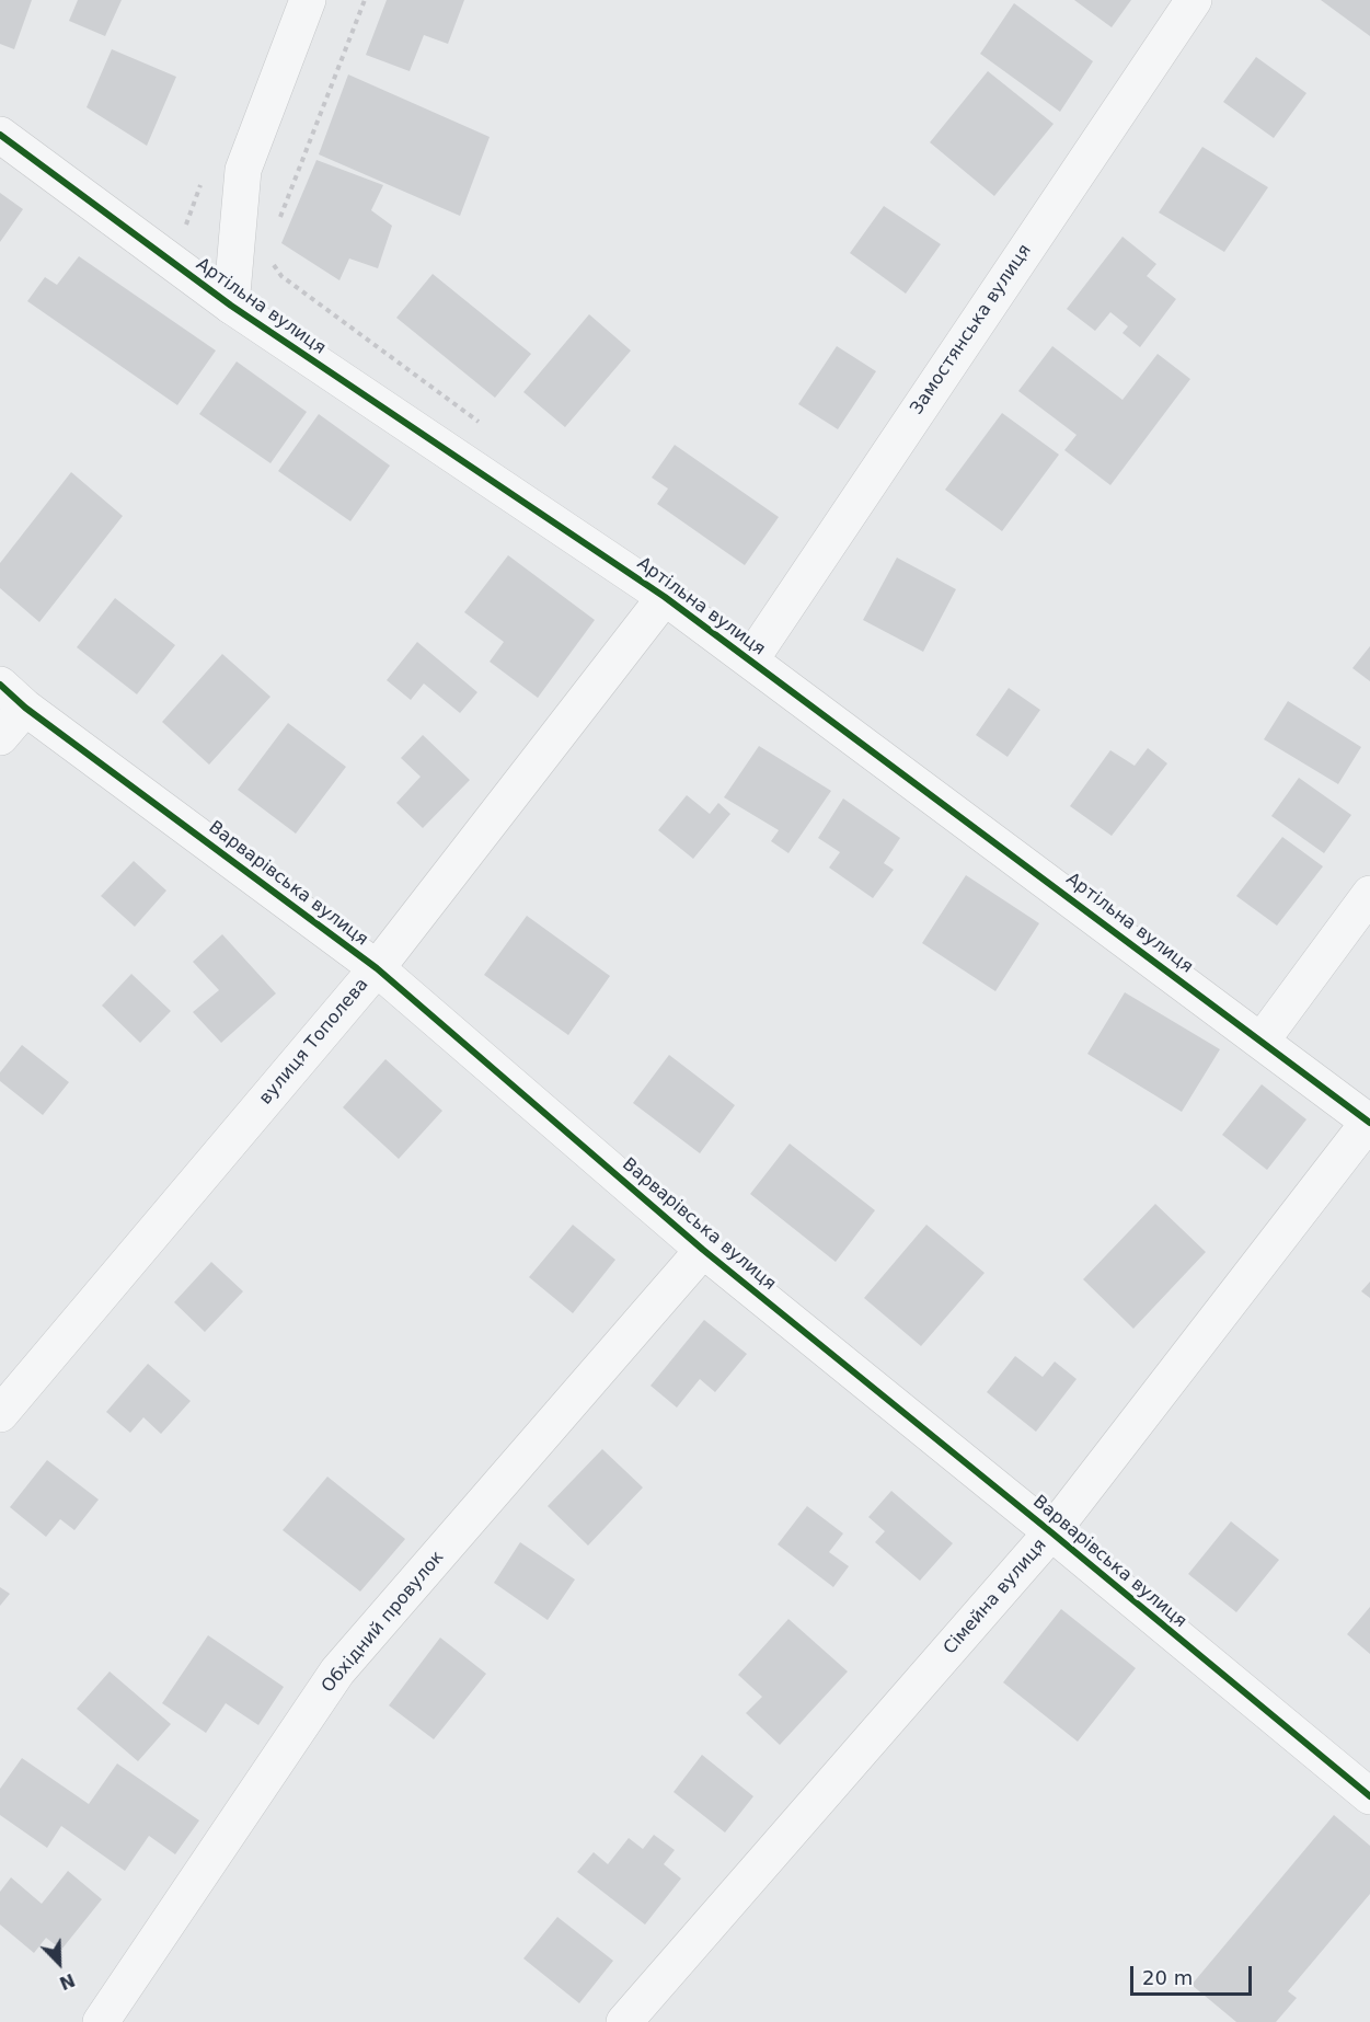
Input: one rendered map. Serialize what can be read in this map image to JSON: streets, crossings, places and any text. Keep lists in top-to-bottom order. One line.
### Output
{"streets":{"street":["Артільна вулиця","Замостянська вулиця","Варварівська вулиця","вулиця Тополева","Сімейна вулиця","Обхідний провулок"]},"crossings":[["Артільна вулиця","Замостянська вулиця"],["Артільна вулиця","вулиця Тополева"],["Артільна вулиця","Сімейна вулиця"],["Варварівська вулиця","вулиця Тополева"],["Варварівська вулиця","Сімейна вулиця"],["Варварівська вулиця","Обхідний провулок"]],"scale_bar":"20 m","north":"bottom right"}
